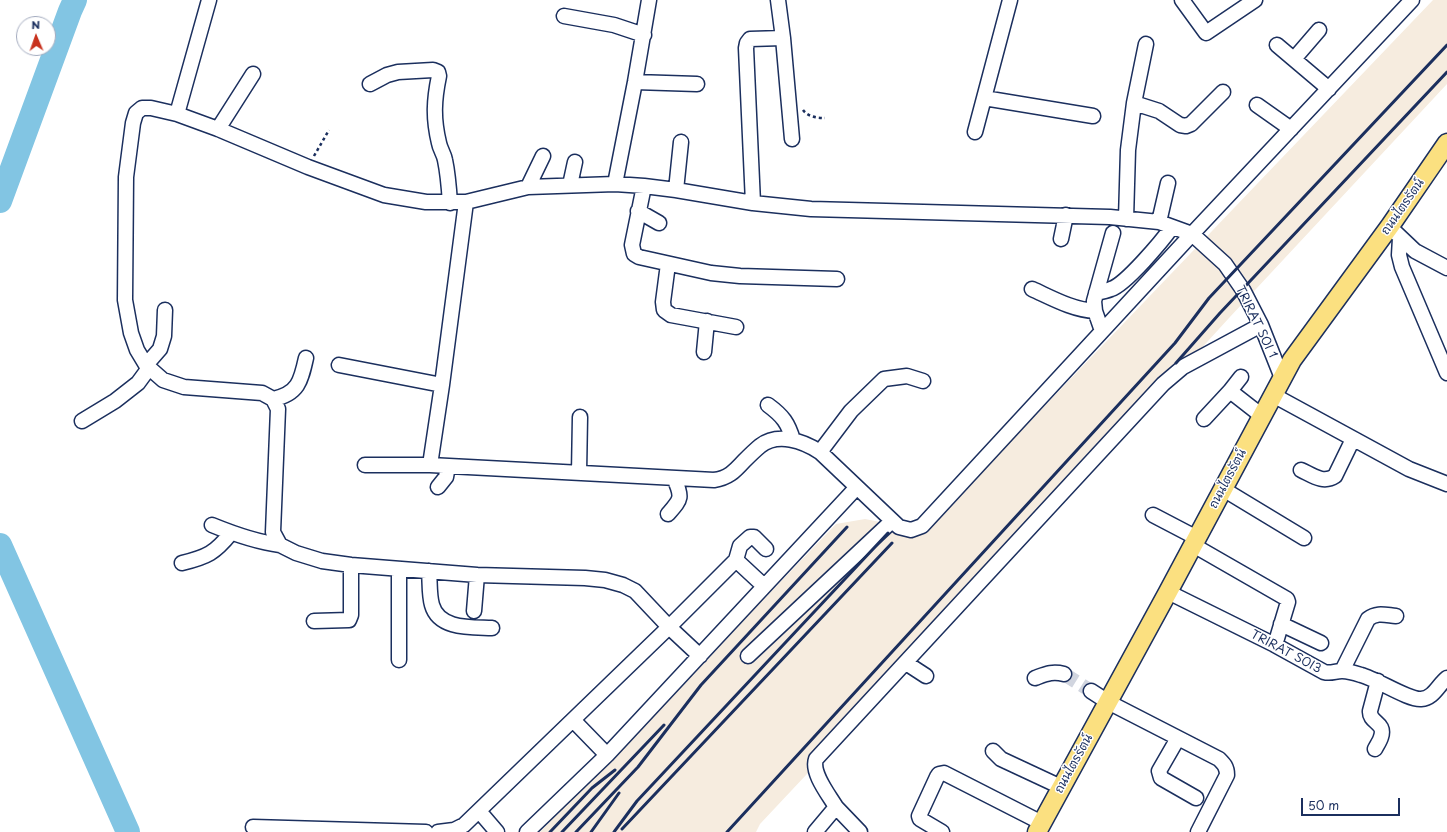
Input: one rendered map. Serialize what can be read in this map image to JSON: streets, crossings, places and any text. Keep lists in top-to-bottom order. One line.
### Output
{"streets":{"main road":["ถนนไตรรัตน์"],"street":["TRIRAT SOI 1","TRIRAT SOI3"]},"crossings":[["ถนนไตรรัตน์","TRIRAT SOI 1"],["ถนนไตรรัตน์","TRIRAT SOI3"]],"scale_bar":"50 m","north":"top"}
